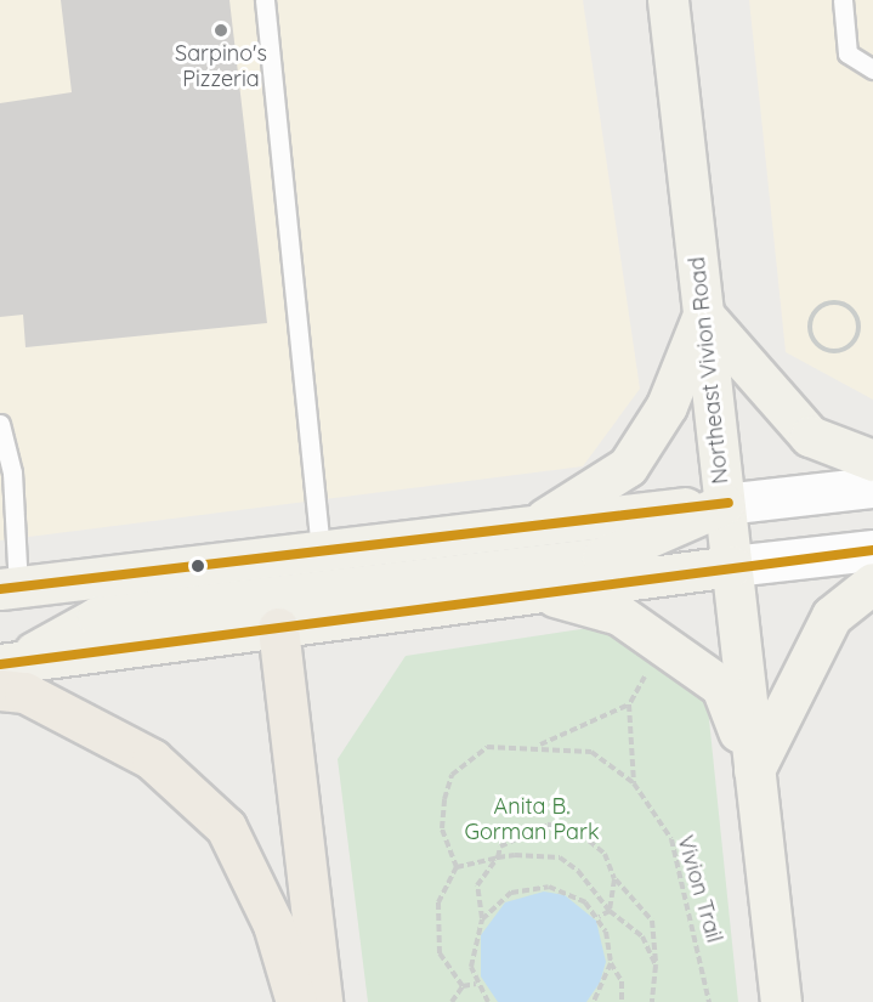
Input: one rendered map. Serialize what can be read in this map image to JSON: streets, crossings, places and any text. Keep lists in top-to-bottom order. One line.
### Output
{"streets":{"main road":["Northeast Vivion Road"],"path":["Vivion Trail"]},"parks":["Anita B. Gorman Park"],"places":["Sarpino's Pizzeria"]}
